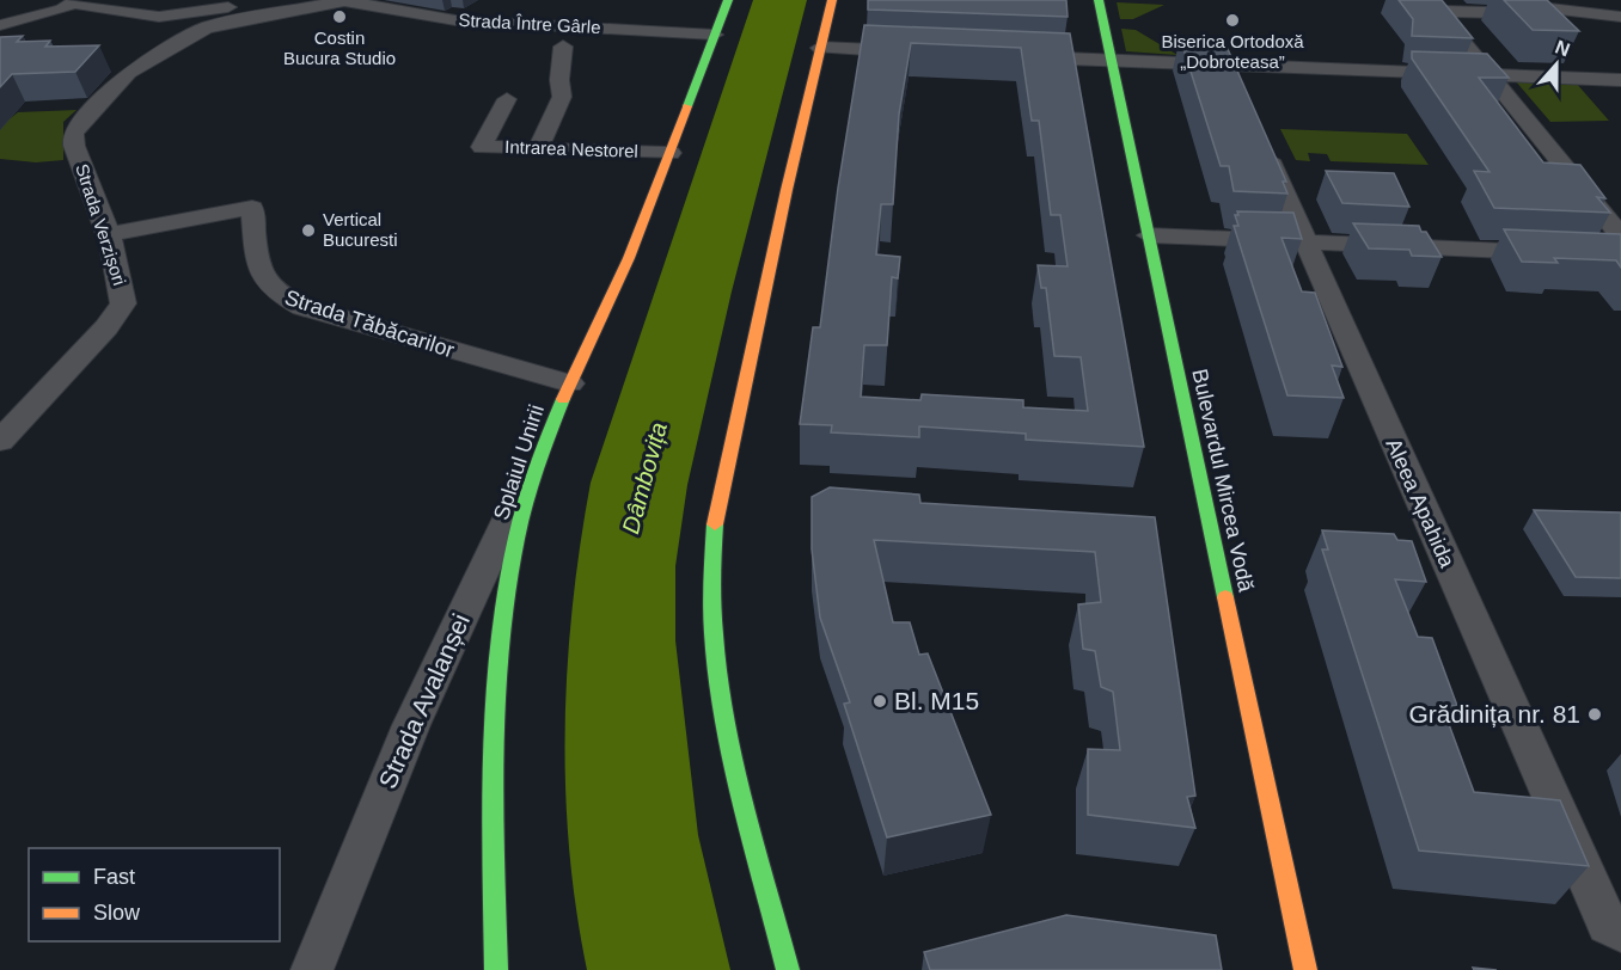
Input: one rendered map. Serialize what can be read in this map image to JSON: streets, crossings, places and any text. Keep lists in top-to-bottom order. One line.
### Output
{"streets":{"main road":["Splaiul Unirii","Bulevardul Mircea Vodă"],"street":["Strada Între Gârle","Intrarea Nestorel","Strada Verzișori","Strada Tăbăcarilor","Aleea Apahida","Strada Avalanșei"]},"crossings":[["Strada Între Gârle","Splaiul Unirii"],["Intrarea Nestorel","Splaiul Unirii"],["Strada Verzișori","Strada Tăbăcarilor"],["Strada Tăbăcarilor","Splaiul Unirii"],["Splaiul Unirii","Strada Avalanșei"]],"water":["Dâmbovița"],"places":["Costin Bucura Studio","Biserica Ortodoxă „Dobroteasa”","Vertical Bucuresti","Bl. M15","Grădinița nr. 81"],"legend":["Fast","Slow"],"north":"top"}
